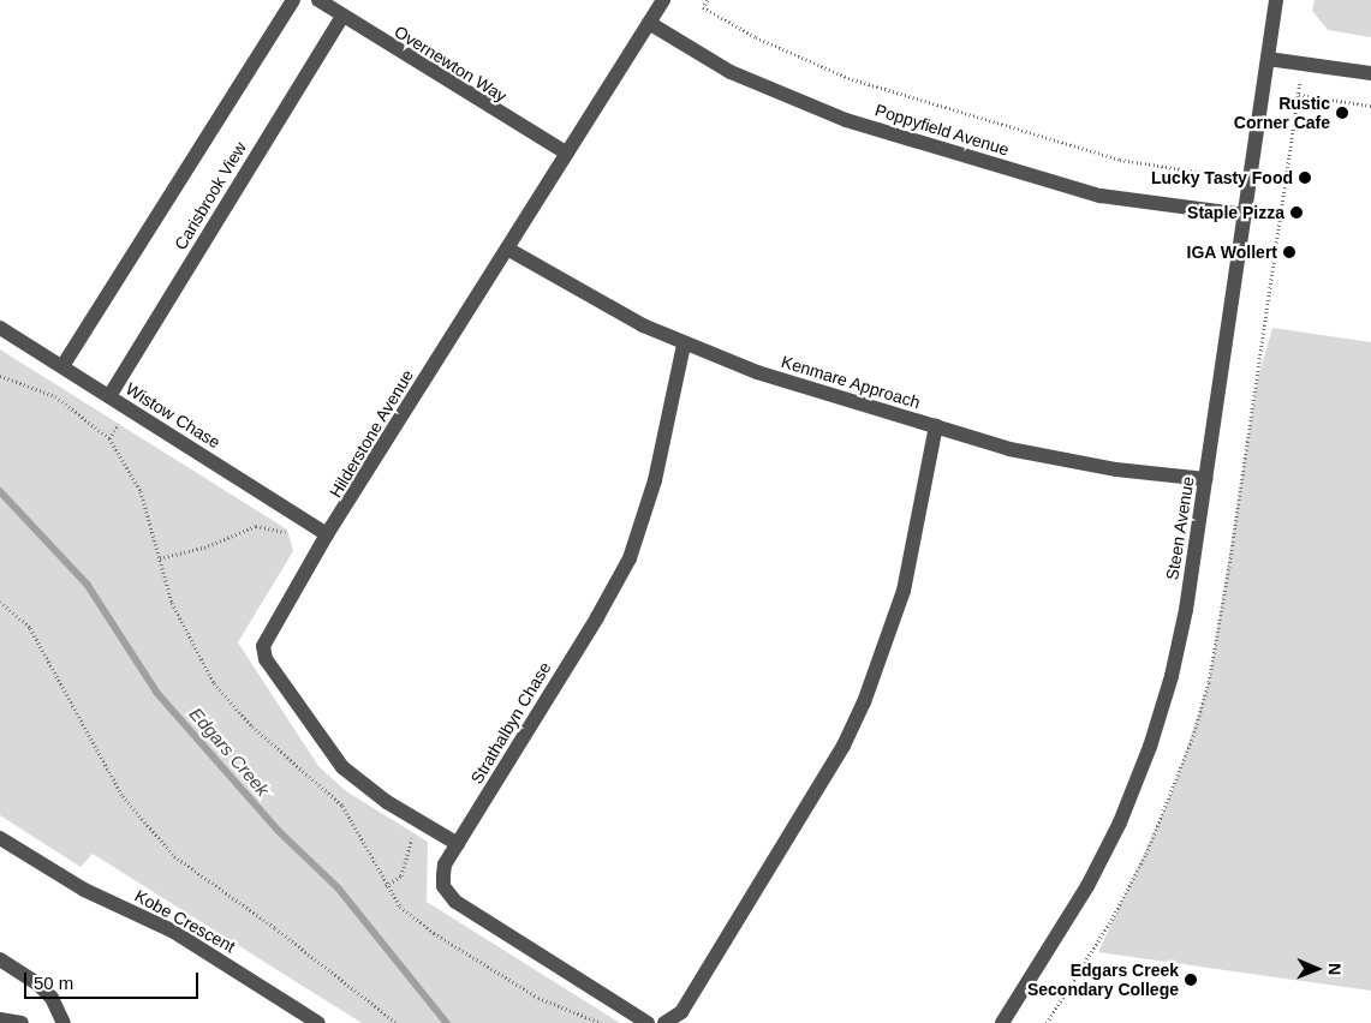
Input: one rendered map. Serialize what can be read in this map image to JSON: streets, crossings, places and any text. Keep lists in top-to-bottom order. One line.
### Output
{"streets":{"street":["Overnewton Way","Poppyfield Avenue","Carisbrook View","Kenmare Approach","Wistow Chase","Hilderstone Avenue","Steen Avenue","Strathalbyn Chase","Kobe Crescent"]},"crossings":[["Overnewton Way","Carisbrook View"],["Overnewton Way","Hilderstone Avenue"],["Poppyfield Avenue","Hilderstone Avenue"],["Poppyfield Avenue","Steen Avenue"],["Carisbrook View","Wistow Chase"],["Kenmare Approach","Hilderstone Avenue"],["Kenmare Approach","Steen Avenue"],["Kenmare Approach","Strathalbyn Chase"],["Wistow Chase","Hilderstone Avenue"],["Hilderstone Avenue","Strathalbyn Chase"]],"water":["Edgars Creek"],"places":["Rustic Corner Cafe","Lucky Tasty Food","Staple Pizza","IGA Wollert","Edgars Creek Secondary College"],"scale_bar":"50 m","north":"right"}
